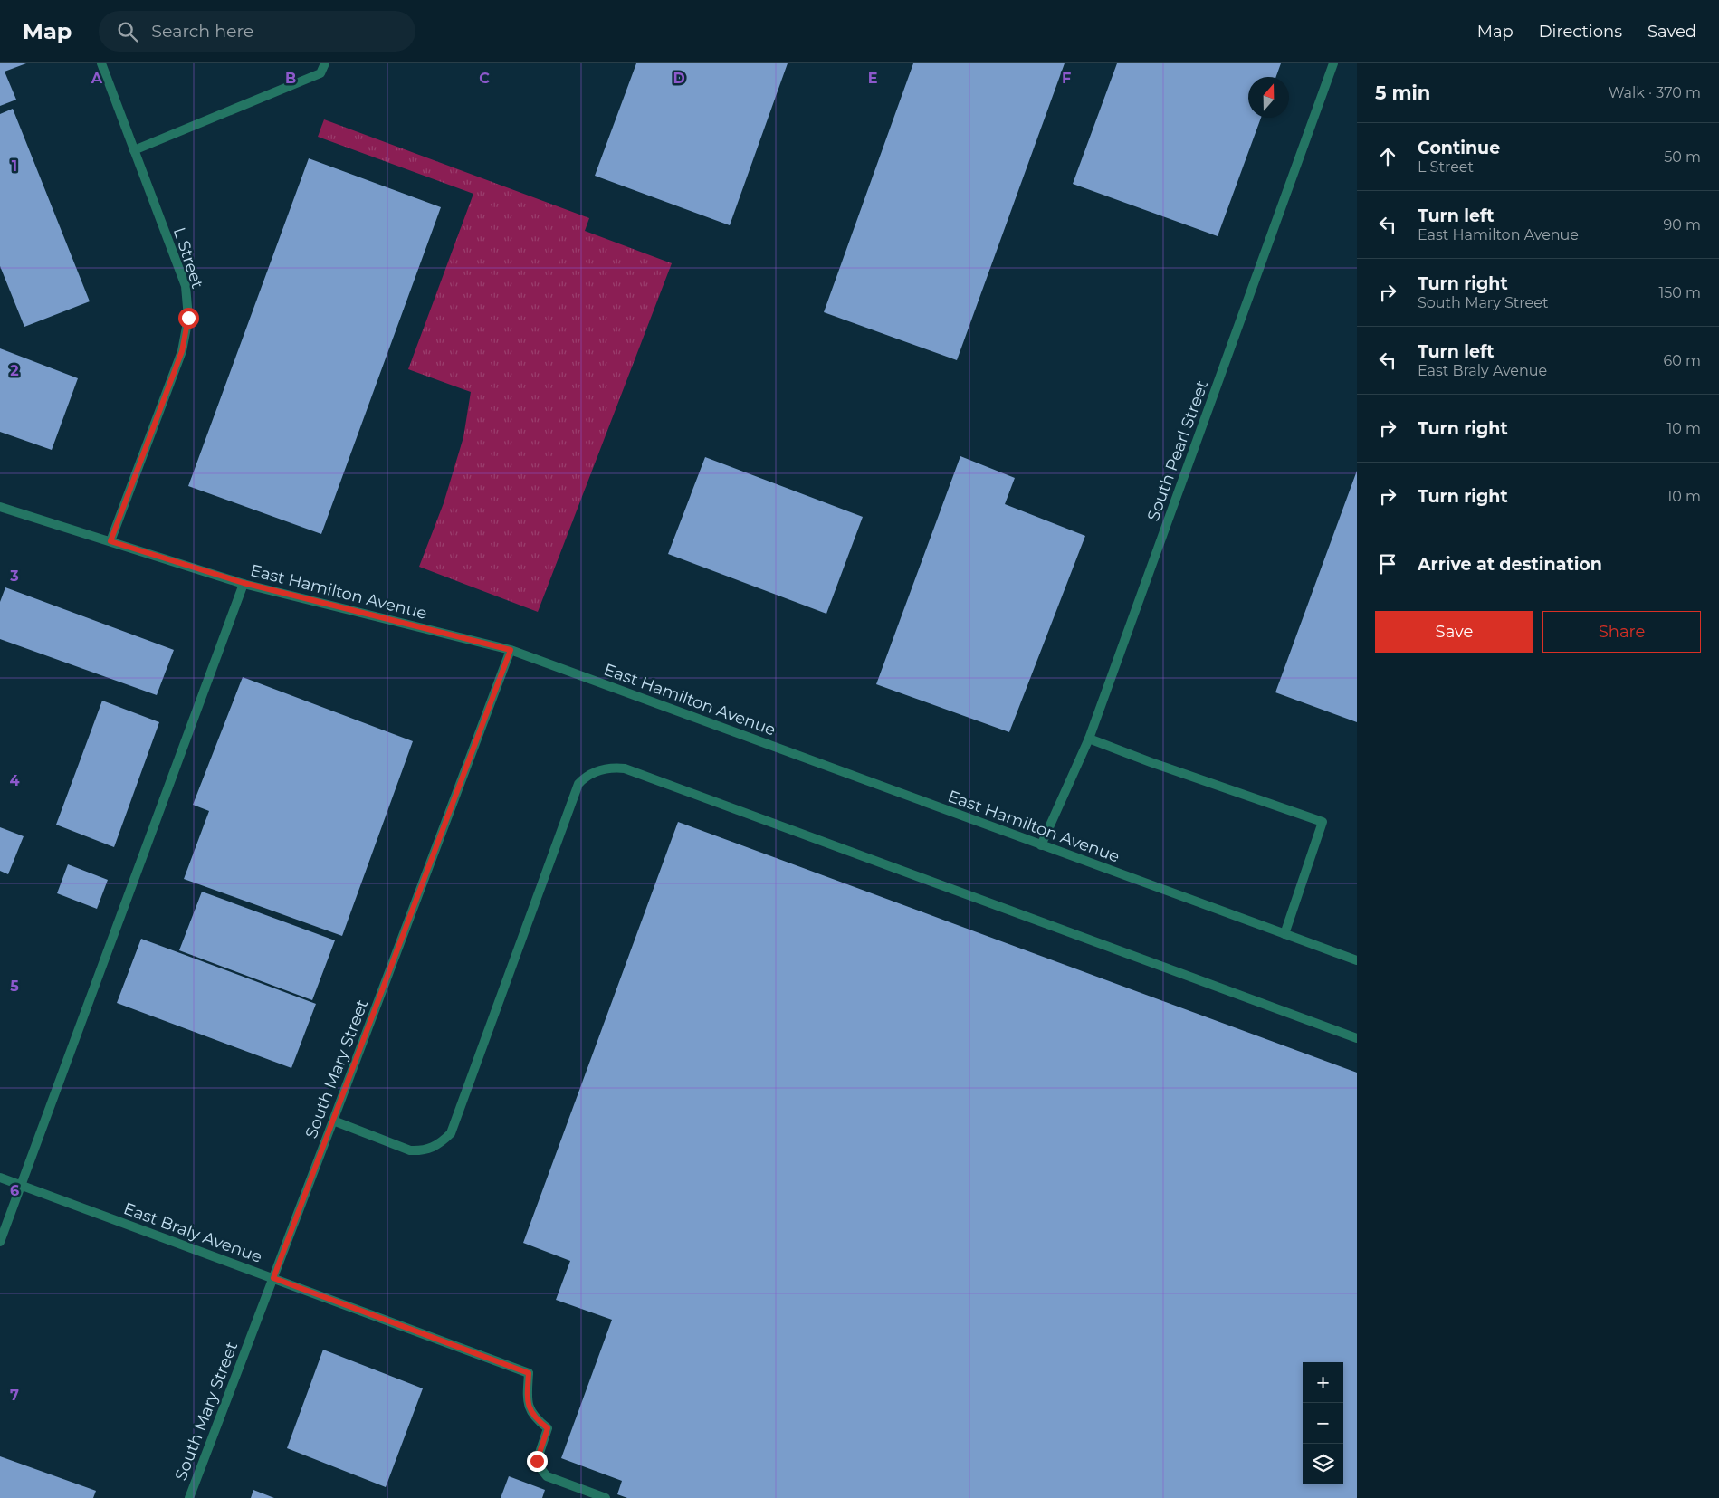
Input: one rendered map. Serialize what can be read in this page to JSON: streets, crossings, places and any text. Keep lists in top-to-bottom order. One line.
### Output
{"streets":{"street":["L Street","South Pearl Street","East Hamilton Avenue","South Mary Street","East Braly Avenue"]},"crossings":[["L Street","East Hamilton Avenue"],["South Pearl Street","East Hamilton Avenue"],["East Hamilton Avenue","South Mary Street"],["South Mary Street","East Braly Avenue"]],"north":"top","page":{"header":"Map","search":"Search here","nav":["Map","Directions","Saved"],"heading":["5 min","Walk · 370 m"],"list":[["Continue","L Street","50 m"],["Turn left","East Hamilton Avenue","90 m"],["Turn right","South Mary Street","150 m"],["Turn left","East Braly Avenue","60 m"],["Turn right","10 m"],["Turn right","10 m"],"Arrive at destination"],"buttons":["Save","Share"],"map_buttons":["+","−"]},"grid":{"columns":["A","B","C","D","E","F"],"rows":["1","2","3","4","5","6","7"]}}
